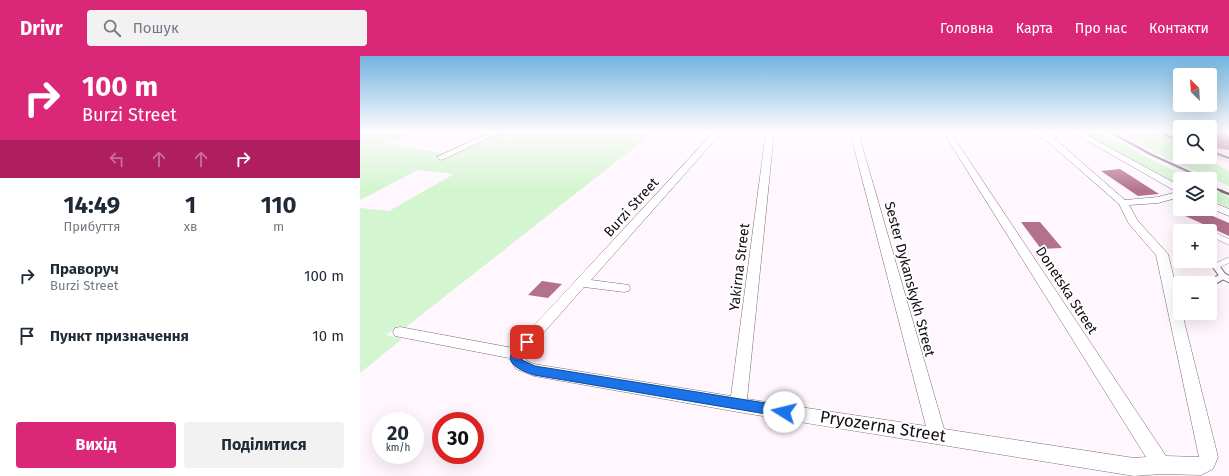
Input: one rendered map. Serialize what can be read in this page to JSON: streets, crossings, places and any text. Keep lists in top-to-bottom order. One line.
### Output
{"streets":{"street":["Burzi Street","Yakirna Street","Sester Dykanskykh Street","Donetska Street","Pryozerna Street"]},"crossings":[["Burzi Street","Pryozerna Street"],["Yakirna Street","Pryozerna Street"],["Sester Dykanskykh Street","Pryozerna Street"],["Donetska Street","Pryozerna Street"]],"north":"top left","page":{"header":"Drivr","search":"Пошук","nav":["Головна","Карта","Про нас","Контакти"],"turn":["100 m","Burzi Street"],"map_buttons":["+","−"],"eta":["14:49","Прибуття","1","хв","110","m"],"list":[{"name":"Праворуч","note":"Burzi Street","value":"100 m"},{"name":"Пункт призначення","value":"10 m"}],"speed":"20 km/h","limit":"30","buttons":["Вихід","Поділитися"]}}
